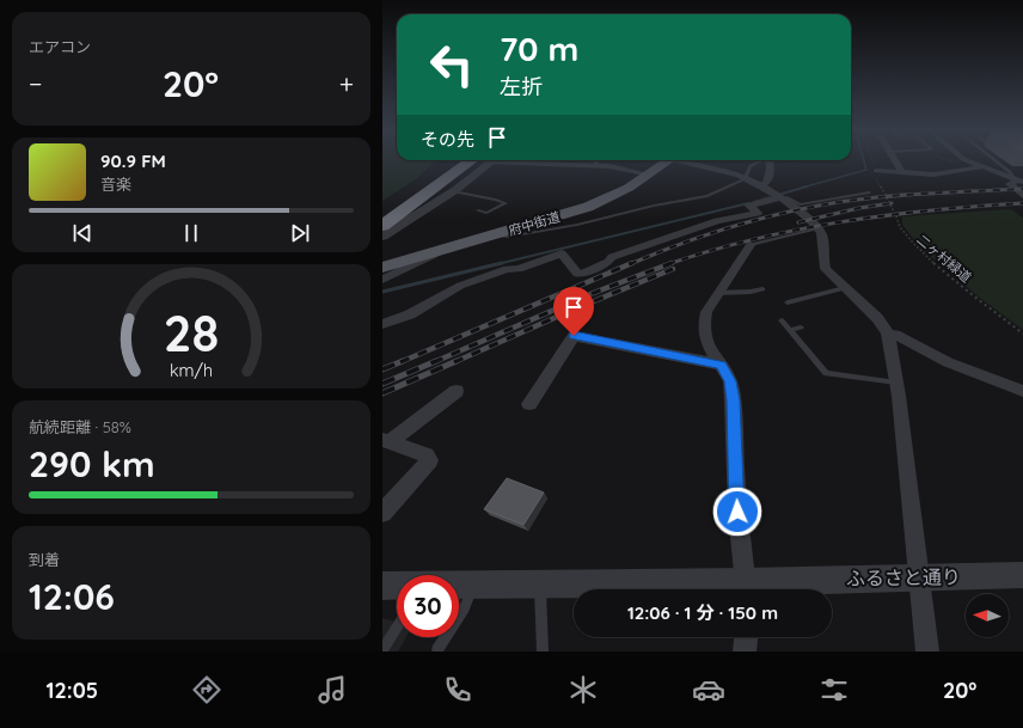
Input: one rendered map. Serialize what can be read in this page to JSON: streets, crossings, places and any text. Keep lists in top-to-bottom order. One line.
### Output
{"streets":{"main road":["府中街道"],"street":["ふるさと通り"],"path":["二ヶ村緑道"]},"north":"left","page":{"tile":["エアコン",["航続距離 · 58%","290 km"],["到着","12:06"]],"turn":["70 m","左折"],"heat":["−","20°","+"],"then":"その先","song":["90.9 FM","音楽"],"limit":"30","trip":"12:06 · 1 分 · 150 m","tabs":["12:05","20°"],"gauge":["28","km/h"]}}
